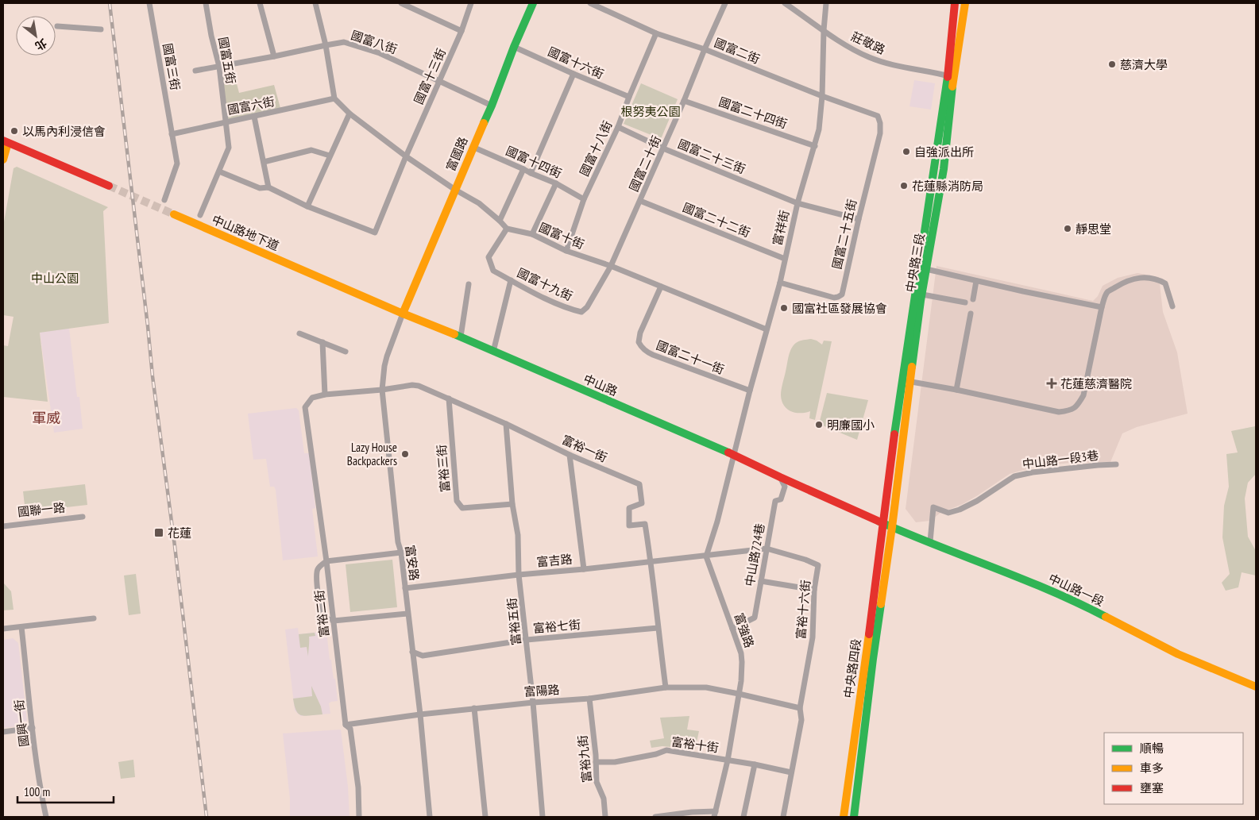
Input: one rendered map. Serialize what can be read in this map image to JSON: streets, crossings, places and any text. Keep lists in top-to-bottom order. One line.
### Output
{"streets":{"street":["國富八街","莊敬路","國富二街","國富五街","國富十六街","國富三街","國富十三街","國富六街","國富二十四街","國富十八街","富國路","國富二十三街","國富十四街","國富二十街","國富二十二街","富祥街","中山路地下道","國富二十五街","國富十街","中央路三段","國富十九街","國富二十一街","中山路","富裕一街","中山路一段3巷","富裕三街","國聯一路","中山路724巷","富吉路","富安路","中山路一段","富裕十六街","富裕二街","富裕五街","富裕七街","富強路","中央路四段","富陽路","國興一街","富裕十街","富裕九街"]},"crossings":[["國富八街","國富五街"],["國富八街","國富十三街"],["國富八街","富國路"],["莊敬路","富祥街"],["莊敬路","中央路三段"],["國富二街","國富十八街"],["國富二街","國富二十街"],["國富二街","富祥街"],["國富二街","國富二十五街"],["國富五街","國富六街"],["國富十六街","國富十八街"],["國富十六街","富國路"],["國富三街","國富六街"],["國富二十四街","國富二十街"],["國富二十四街","富祥街"],["國富十八街","國富二十三街"],["國富十八街","國富十四街"],["國富十八街","國富十街"],["富國路","國富十四街"],["富國路","中山路"],["富國路","富安路"],["國富二十三街","國富二十街"],["國富二十三街","富祥街"],["國富二十三街","國富二十五街"],["國富二十街","國富二十二街"],["國富二十街","國富十街"],["國富二十街","國富十九街"],["國富二十二街","富祥街"],["富祥街","國富二十五街"],["富祥街","國富十街"],["富祥街","國富二十一街"],["富祥街","中山路"],["中山路地下道","中山路"],["國富十街","國富十九街"],["國富十街","國富二十一街"],["中央路三段","中山路"],["中央路三段","中山路一段"],["中央路三段","中央路四段"],["中山路","中山路724巷"],["中山路","富安路"],["中山路","中山路一段"],["中山路","中央路四段"],["富裕一街","富裕三街"],["富裕一街","富吉路"],["富裕一街","富安路"],["富裕一街","富裕二街"],["富裕一街","富裕五街"],["富裕一街","富裕七街"],["富裕一街","富陽路"],["中山路一段3巷","中山路一段"],["富裕三街","富裕五街"],["中山路724巷","富裕十六街"],["中山路724巷","富強路"],["富吉路","富安路"],["富吉路","富裕十六街"],["富吉路","富裕五街"],["富吉路","富強路"],["富安路","富裕七街"],["富安路","富陽路"],["中山路一段","中央路四段"],["富裕十六街","富強路"],["富裕十六街","富裕十街"],["富裕二街","富陽路"],["富裕五街","富裕七街"],["富裕五街","富陽路"],["富強路","富陽路"],["富強路","富裕十街"],["富陽路","富裕九街"],["富裕十街","富裕九街"]],"districts":["軍威"],"parks":["根努夷公園","中山公園"],"places":{"other":["慈濟大學","以馬內利浸信會","自強派出所","花蓮縣消防局","靜思堂","國富社區發展協會","明廉國小","Lazy House Backpackers"],"health":["花蓮慈濟醫院"],"transit":["花蓮"]},"legend":["順暢","車多","壅塞"],"scale_bar":"100 m","north":"bottom right"}
